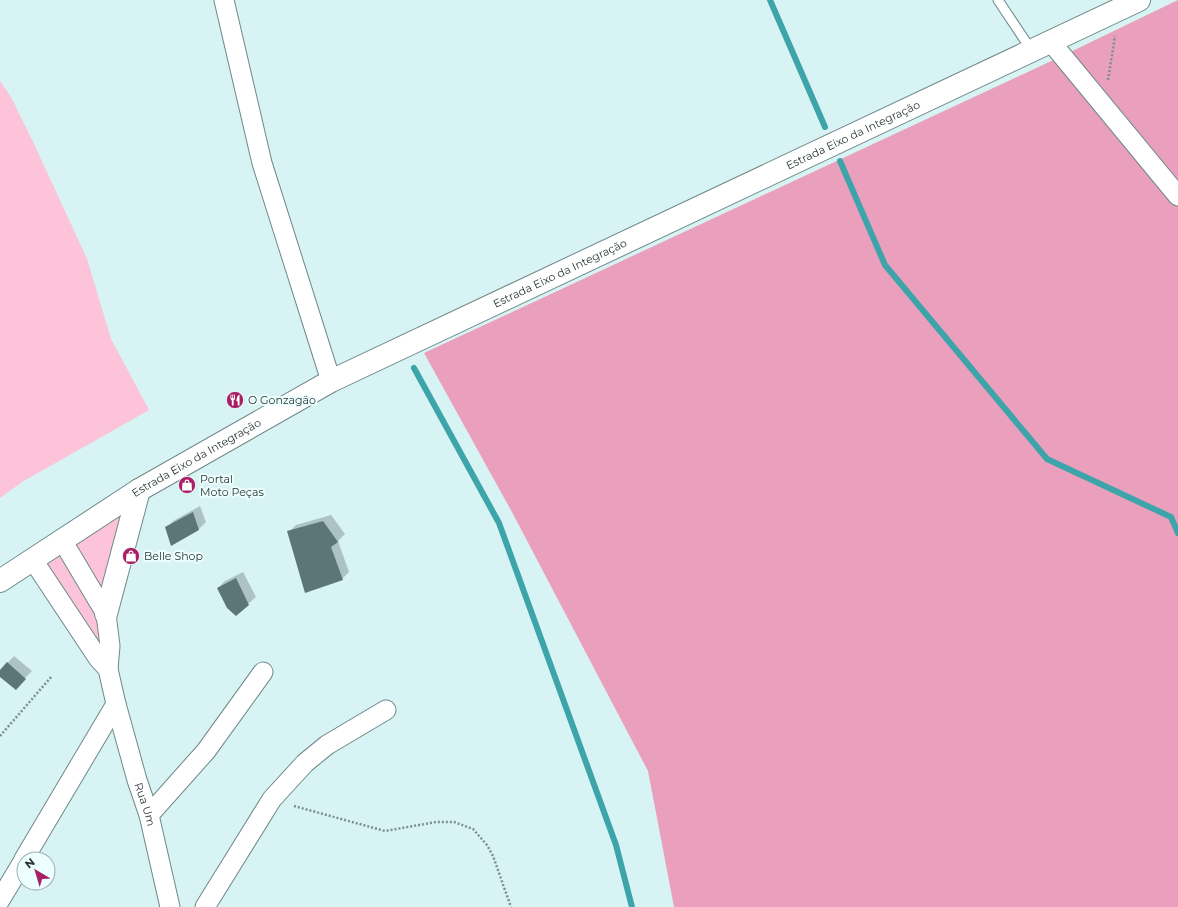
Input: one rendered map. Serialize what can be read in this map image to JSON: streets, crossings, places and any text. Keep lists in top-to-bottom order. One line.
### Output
{"streets":{"main road":["Estrada Eixo da Integração"],"street":["Rua Um"]},"crossings":[["Estrada Eixo da Integração","Rua Um"]],"places":{"restaurant":["O Gonzagão"],"shop":["Portal Moto Peças","Belle Shop"]},"north":"top left"}
